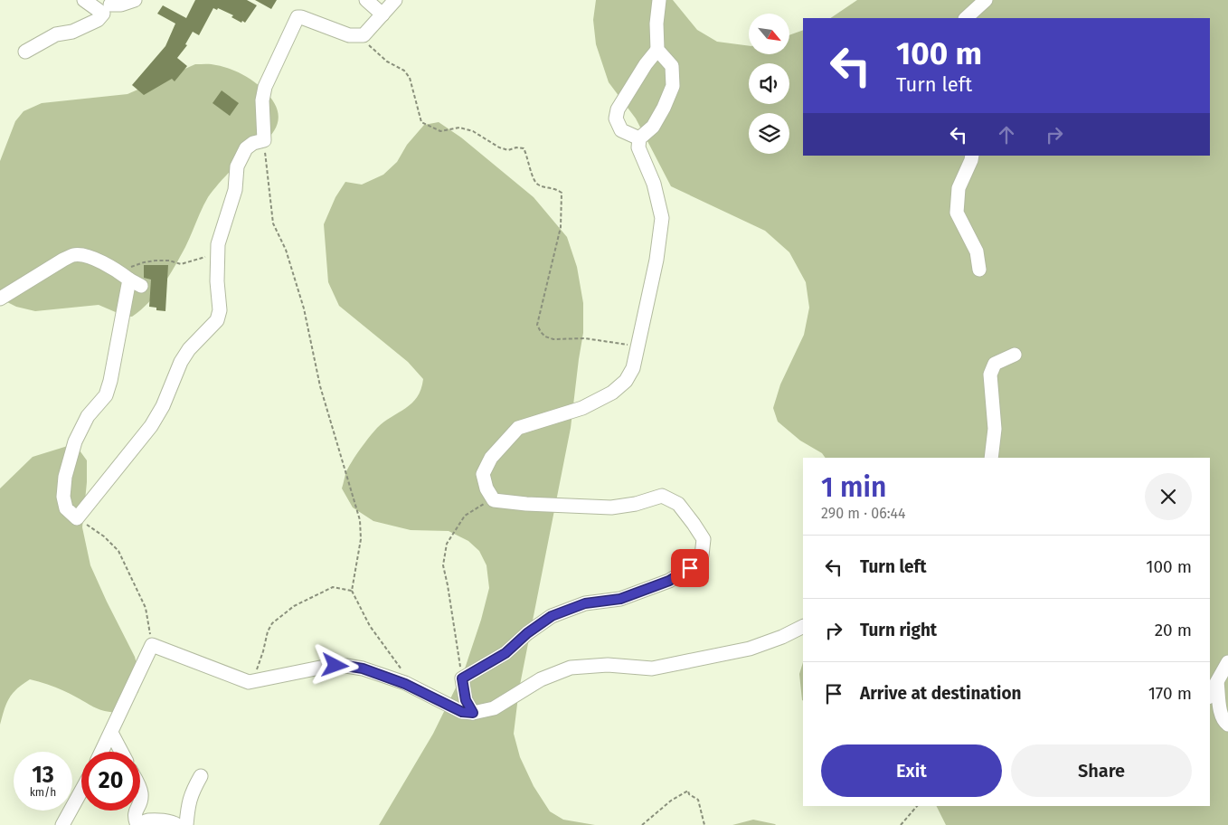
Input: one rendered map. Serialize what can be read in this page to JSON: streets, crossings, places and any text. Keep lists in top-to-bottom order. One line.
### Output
{"north":"bottom right","page":{"turn":["100 m","Turn left"],"heading":["1 min","290 m · 06:44"],"list":[{"name":"Turn left","value":"100 m"},{"name":"Turn right","value":"20 m"},{"name":"Arrive at destination","value":"170 m"}],"buttons":["Exit","Share"],"speed":"13 km/h","limit":"20"}}
